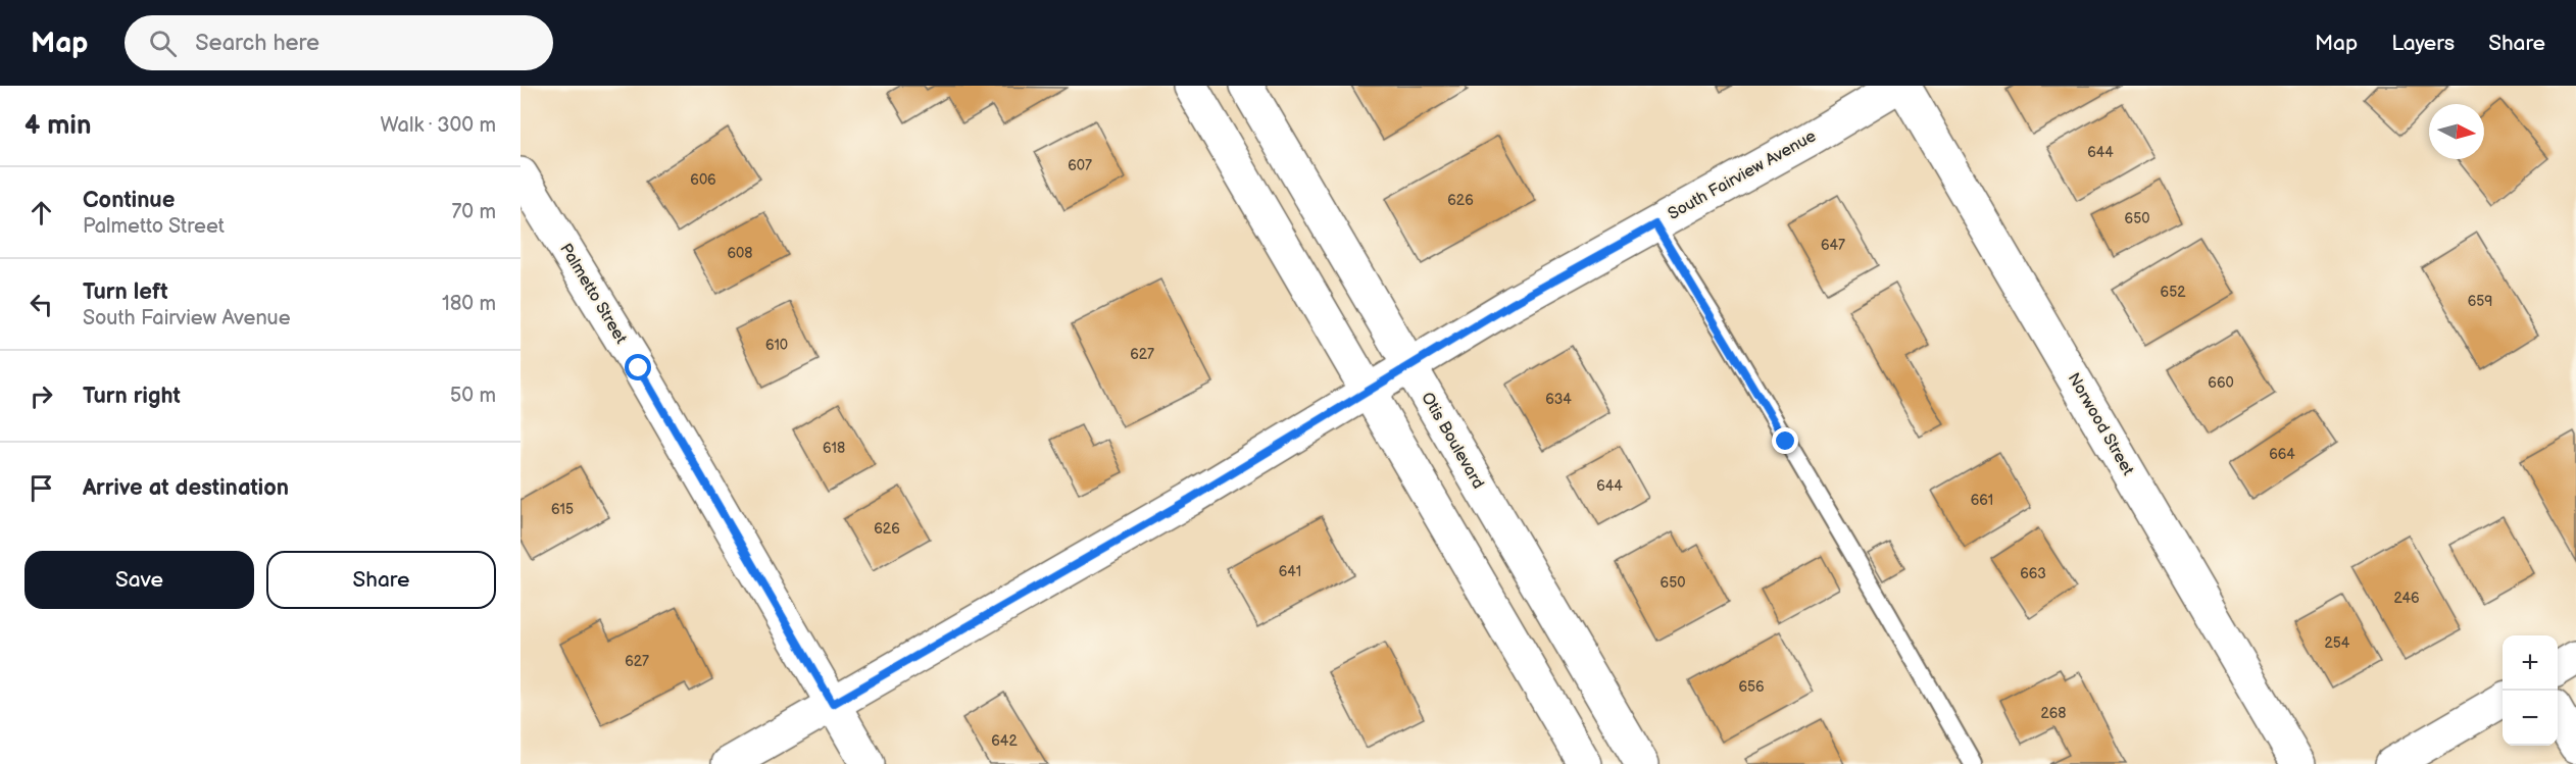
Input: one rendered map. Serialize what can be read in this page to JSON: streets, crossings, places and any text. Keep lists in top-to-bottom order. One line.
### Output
{"streets":{"street":["South Fairview Avenue","Palmetto Street","Norwood Street","Otis Boulevard"]},"crossings":[["South Fairview Avenue","Palmetto Street"],["South Fairview Avenue","Otis Boulevard"]],"house_numbers":["644","607","606","626","650","647","608","652","659","610","627","660","634","618","664","644","661","615","626","641","663","650","246","254","627","656","268","642"],"north":"right","page":{"header":"Map","search":"Search here","nav":["Map","Layers","Share"],"heading":["4 min","Walk · 300 m"],"list":[["Continue","Palmetto Street","70 m"],["Turn left","South Fairview Avenue","180 m"],["Turn right","50 m"],"Arrive at destination"],"buttons":["Save","Share"],"map_buttons":["+","−"]}}
